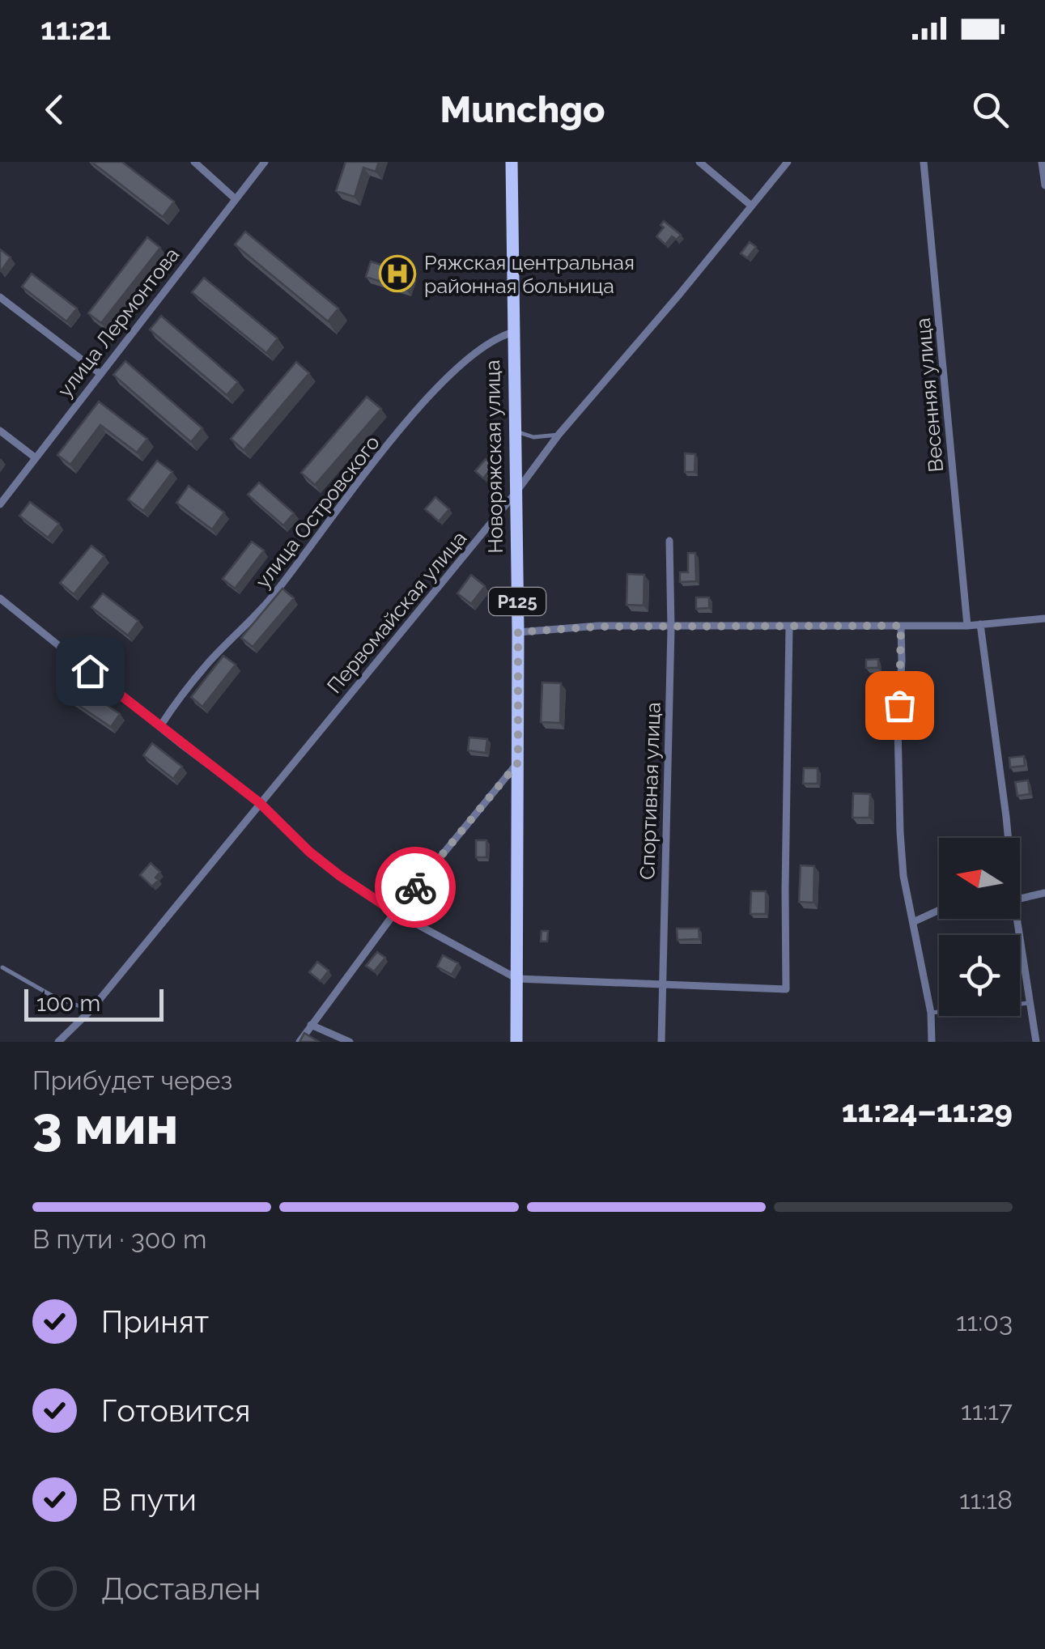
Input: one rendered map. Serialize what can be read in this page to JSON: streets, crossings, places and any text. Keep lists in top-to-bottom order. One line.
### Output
{"streets":{"main road":["Новоряжская улица","Р125"],"street":["улица Лермонтова","Весенняя улица","улица Островского","Первомайская улица","Спортивная улица"]},"crossings":[["Новоряжская улица","улица Островского"],["Новоряжская улица","Первомайская улица"]],"places":{"hospital":["Ряжская центральная районная больница"]},"scale_bar":"100 m","north":"left","page":{"status":"11:21","header":"Munchgo","scale":"100 m","heading":["3 мин","Прибудет через","11:24–11:29"],"bar":"В пути · 300 m","list":[["Принят","11:03"],["Готовится","11:17"],["В пути","11:18"],"Доставлен"]}}
